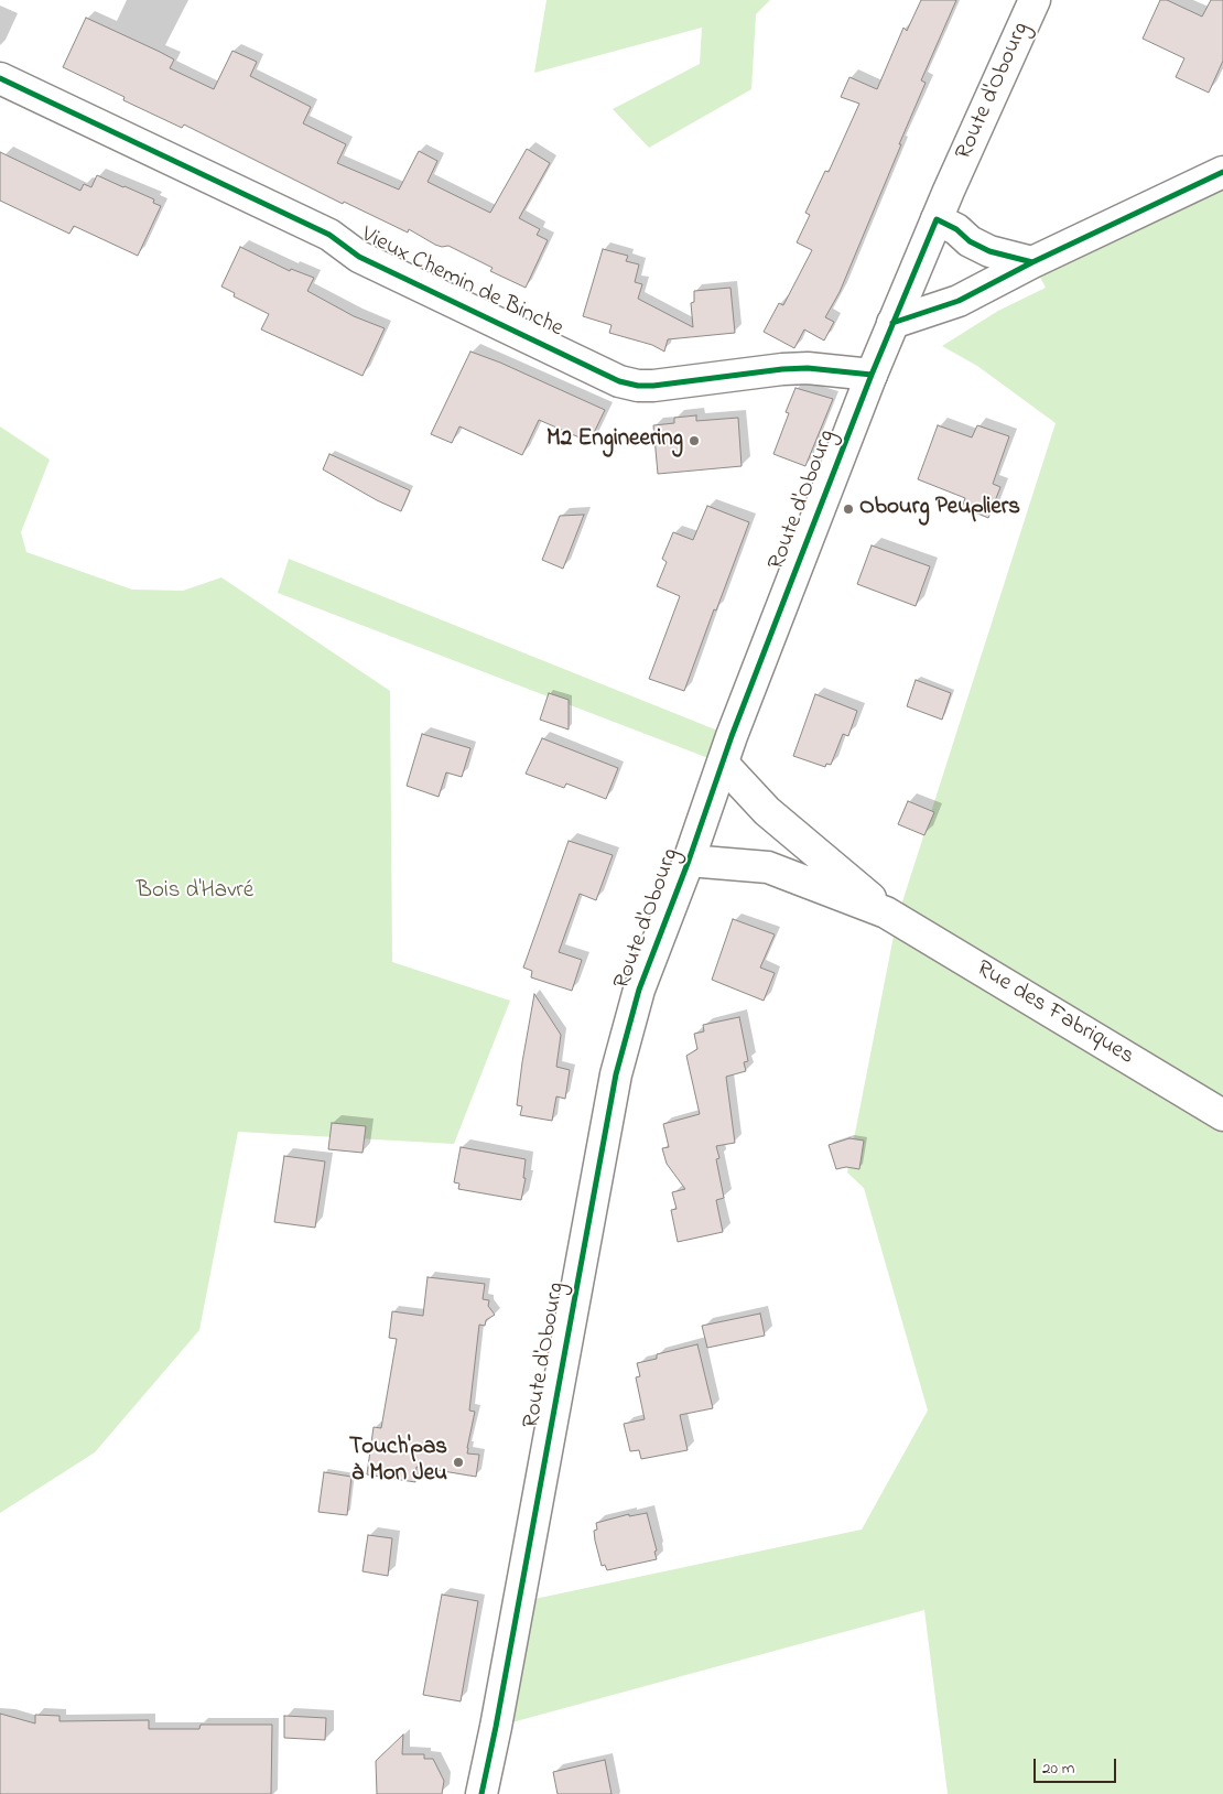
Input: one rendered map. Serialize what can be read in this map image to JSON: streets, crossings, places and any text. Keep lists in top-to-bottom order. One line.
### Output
{"streets":{"street":["Route d'Obourg","Vieux Chemin de Binche","Rue des Fabriques"]},"crossings":[["Route d'Obourg","Vieux Chemin de Binche"],["Route d'Obourg","Rue des Fabriques"]],"parks":["Bois d'Havré"],"places":["M2 Engineering","Obourg Peupliers","Touch'pas à Mon Jeu"],"scale_bar":"20 m"}
